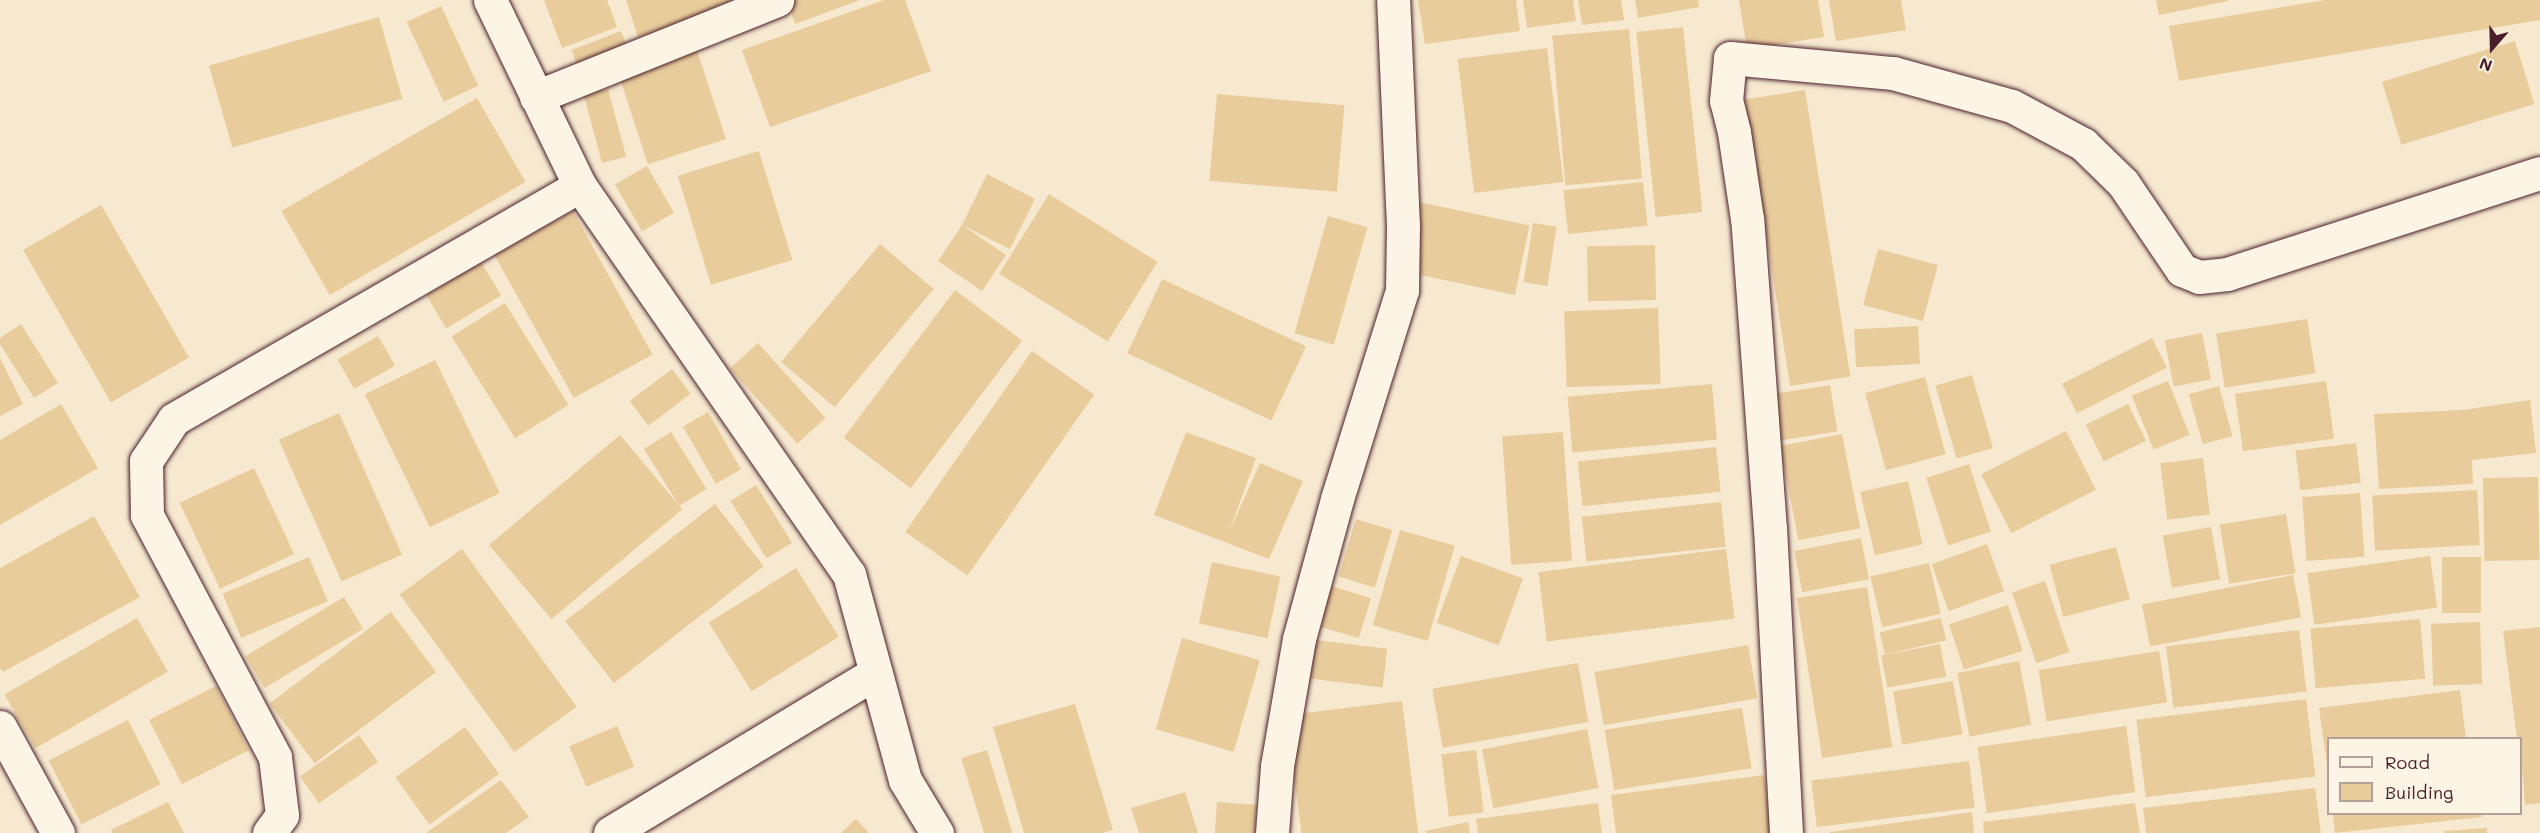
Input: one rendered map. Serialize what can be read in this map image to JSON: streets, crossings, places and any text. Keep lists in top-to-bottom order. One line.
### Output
{"legend":["Road","Building"],"north":"bottom"}
